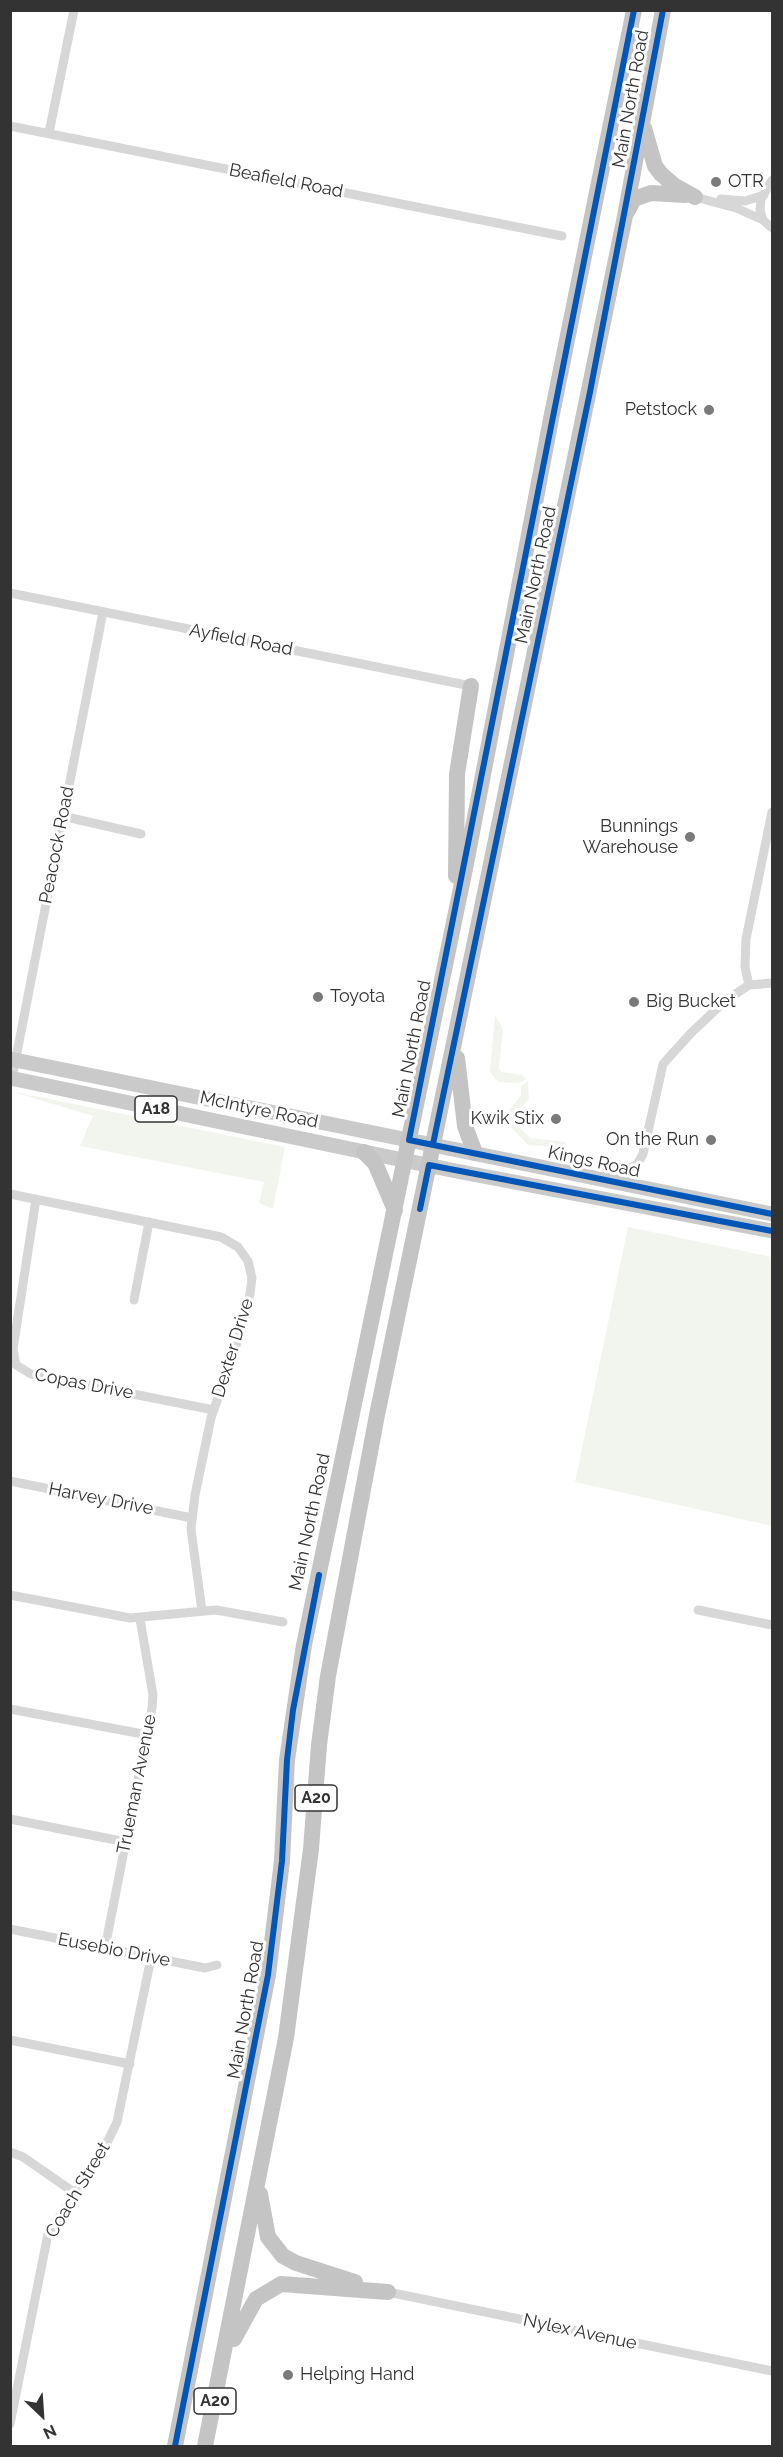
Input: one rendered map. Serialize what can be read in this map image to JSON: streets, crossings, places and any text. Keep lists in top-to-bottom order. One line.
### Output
{"streets":{"highway":["Main North Road","A20"],"main road":["A18","McIntyre Road","Kings Road"],"street":["Beafield Road","Ayfield Road","Peacock Road","Dexter Drive","Copas Drive","Harvey Drive","Trueman Avenue","Eusebio Drive","Coach Street","Nylex Avenue"]},"crossings":[["Main North Road","McIntyre Road"],["Main North Road","Kings Road"],["Ayfield Road","Peacock Road"],["Peacock Road","McIntyre Road"],["McIntyre Road","Kings Road"],["Dexter Drive","Copas Drive"],["Dexter Drive","Harvey Drive"],["Trueman Avenue","Eusebio Drive"],["Eusebio Drive","Coach Street"]],"places":["OTR","Petstock","Bunnings Warehouse","Toyota","Big Bucket","Kwik Stix","On the Run","Helping Hand"],"north":"bottom right"}
